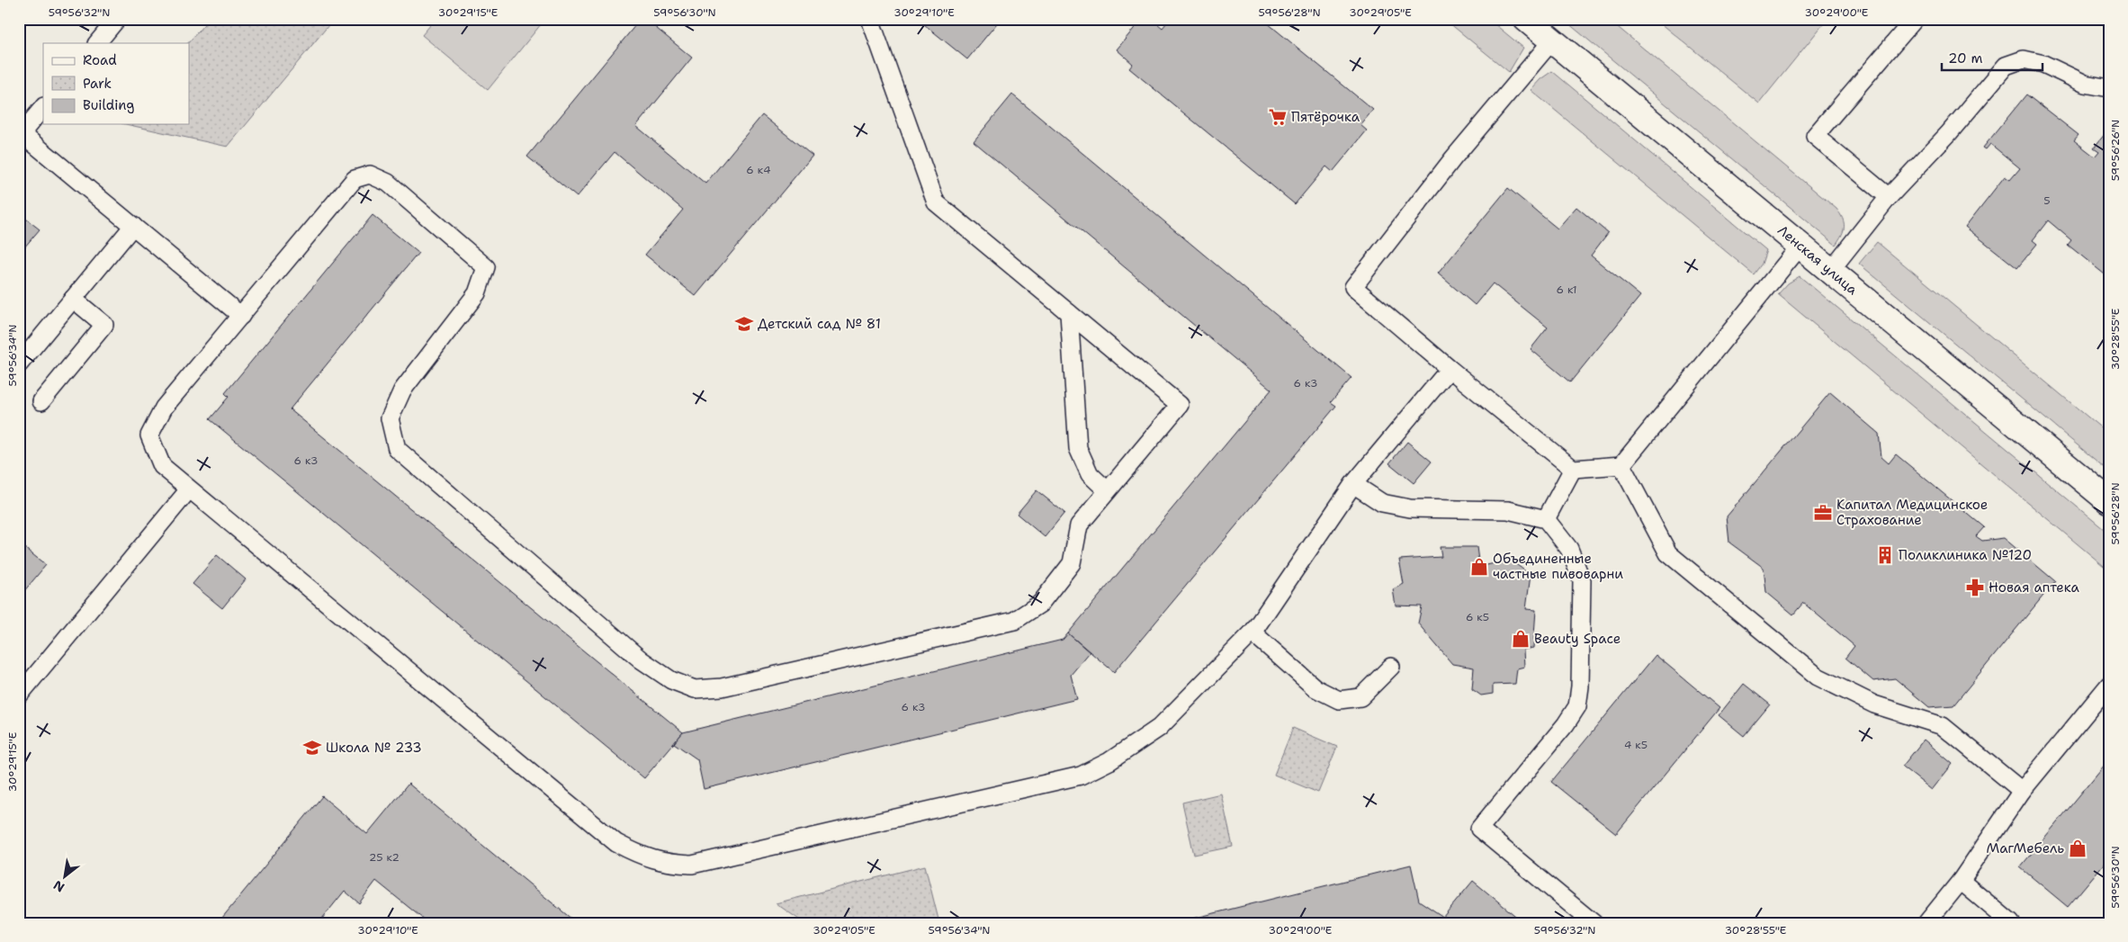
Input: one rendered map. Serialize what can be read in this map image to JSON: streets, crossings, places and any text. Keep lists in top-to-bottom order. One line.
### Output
{"streets":{"street":["Ленская улица"]},"places":{"supermarket":["Пятёрочка"],"school or university":["Детский сад № 81","Школа № 233"],"office":["Капитал Медицинское Страхование"],"building":["Поликлиника №120"],"shop":["Объединенные частные пивоварни","Beauty Space","МагМебель"],"pharmacy":["Новая аптека"]},"house_numbers":["6 к4","5","6 к1","6 к3","6 к3","6 к5","6 к3","4 к5","25 к2"],"legend":["Road","Park","Building"],"scale_bar":"20 m","north":"bottom left","coordinates":["59°56'32\"N","30°29'15\"E","59°56'30\"N","30°29'10\"E","59°56'28\"N","30°29'05\"E","30°29'00\"E","59°56'26\"N","30°28'55\"E","59°56'34\"N"]}
